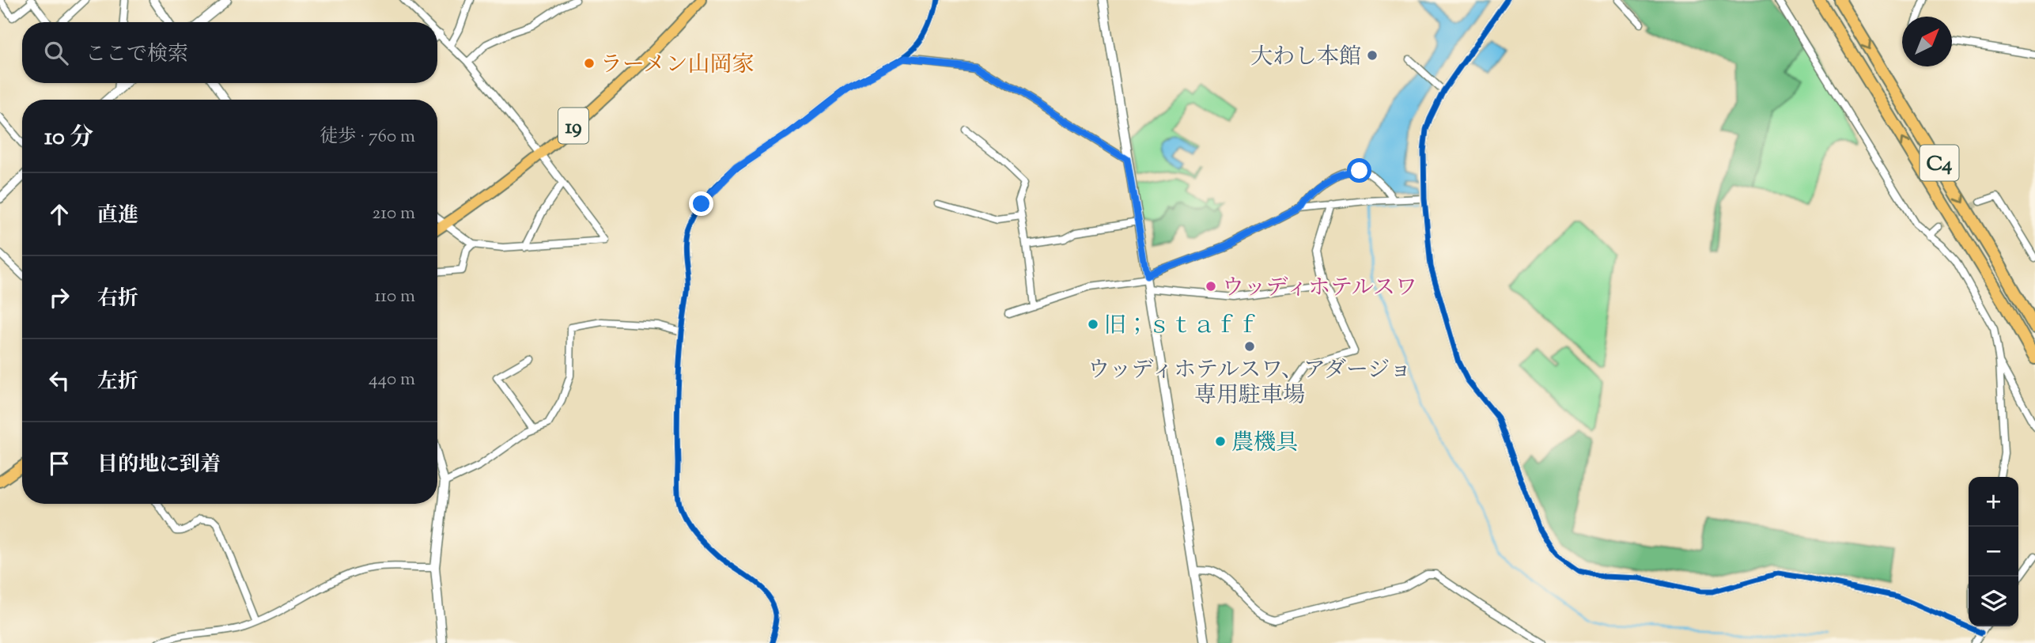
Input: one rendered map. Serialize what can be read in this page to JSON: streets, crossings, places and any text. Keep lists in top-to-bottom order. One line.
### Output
{"streets":{"highway":["C4"],"main road":["19"]},"places":["大わし本館","ラーメン山岡家","ウッディホテルスワ","旧；ｓｔａｆｆ","ウッディホテルスワ、アダージョ 専用駐車場","農機具"],"north":"top right","page":{"search":"ここで検索","heading":["10 分","徒歩 · 760 m"],"list":[["直進","210 m"],["右折","110 m"],["左折","440 m"],"目的地に到着"],"map_buttons":["+","−"]}}
